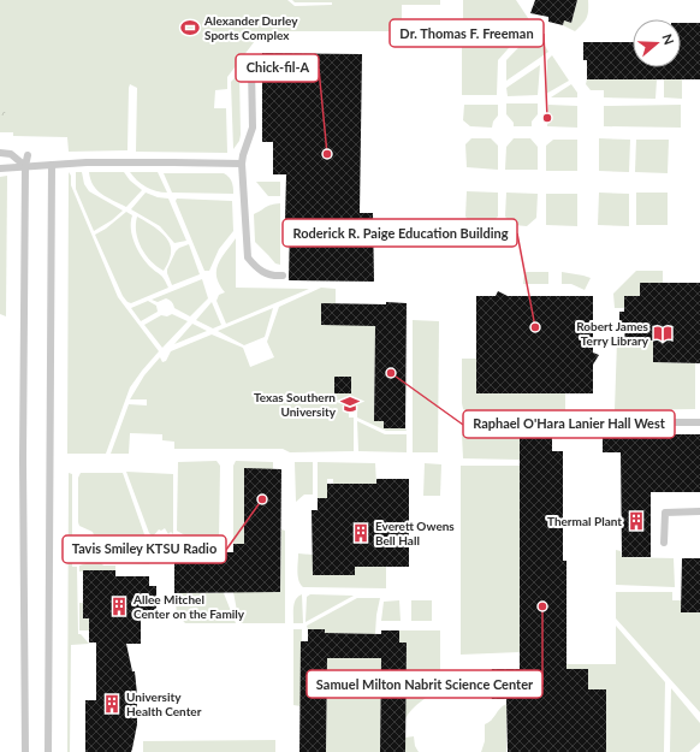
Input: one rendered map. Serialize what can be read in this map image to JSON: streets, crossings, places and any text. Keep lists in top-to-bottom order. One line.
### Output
{"places":{"sports":["Alexander Durley Sports Complex"],"other":["Dr. Thomas F. Freeman","Chick-fil-A","Roderick R. Paige Education Building","Raphael O'Hara Lanier Hall West","Tavis Smiley KTSU Radio","Samuel Milton Nabrit Science Center"],"library":["Robert James Terry Library"],"school or university":["Texas Southern University"],"building":["Thermal Plant","Everett Owens Bell Hall","Allee Mitchel Center on the Family","University Health Center"]},"north":"right"}
